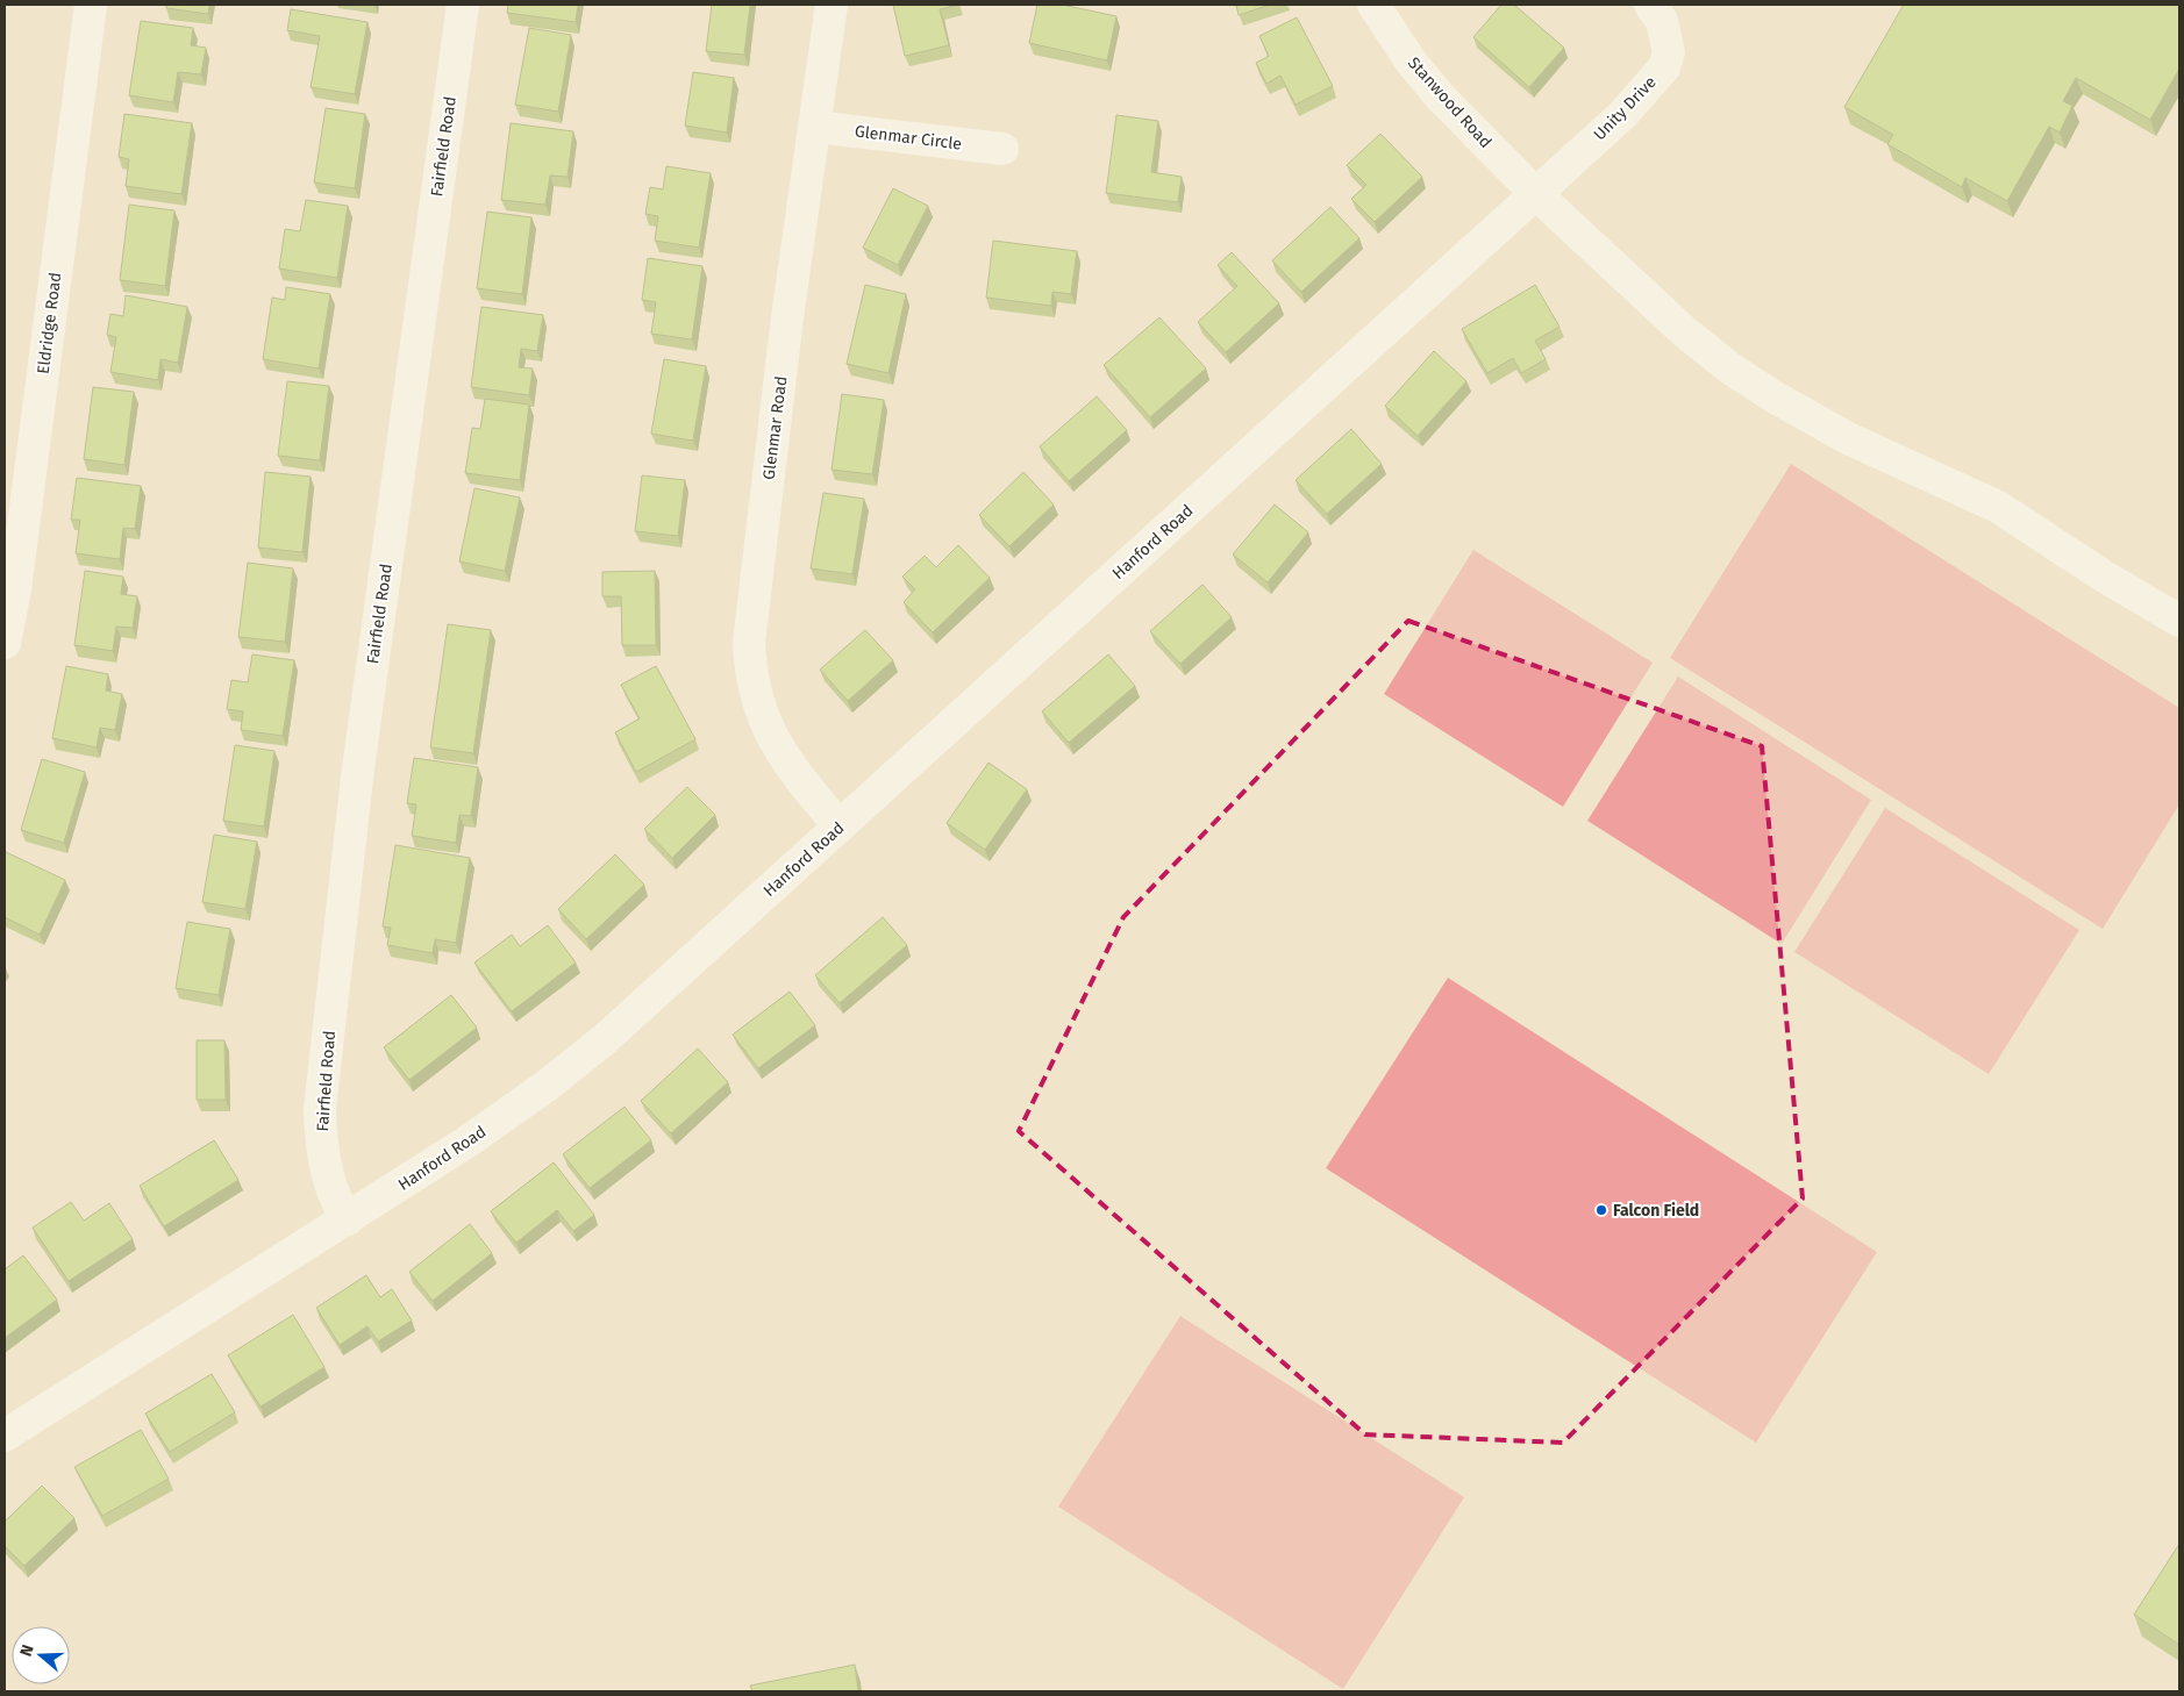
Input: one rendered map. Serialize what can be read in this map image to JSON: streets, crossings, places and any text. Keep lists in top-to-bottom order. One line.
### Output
{"streets":{"street":["Stanwood Road","Unity Drive","Glenmar Circle","Fairfield Road","Eldridge Road","Glenmar Road","Hanford Road"]},"crossings":[["Stanwood Road","Unity Drive"],["Stanwood Road","Hanford Road"],["Unity Drive","Hanford Road"],["Glenmar Circle","Glenmar Road"],["Fairfield Road","Hanford Road"],["Glenmar Road","Hanford Road"]],"places":["Falcon Field"],"north":"left"}
